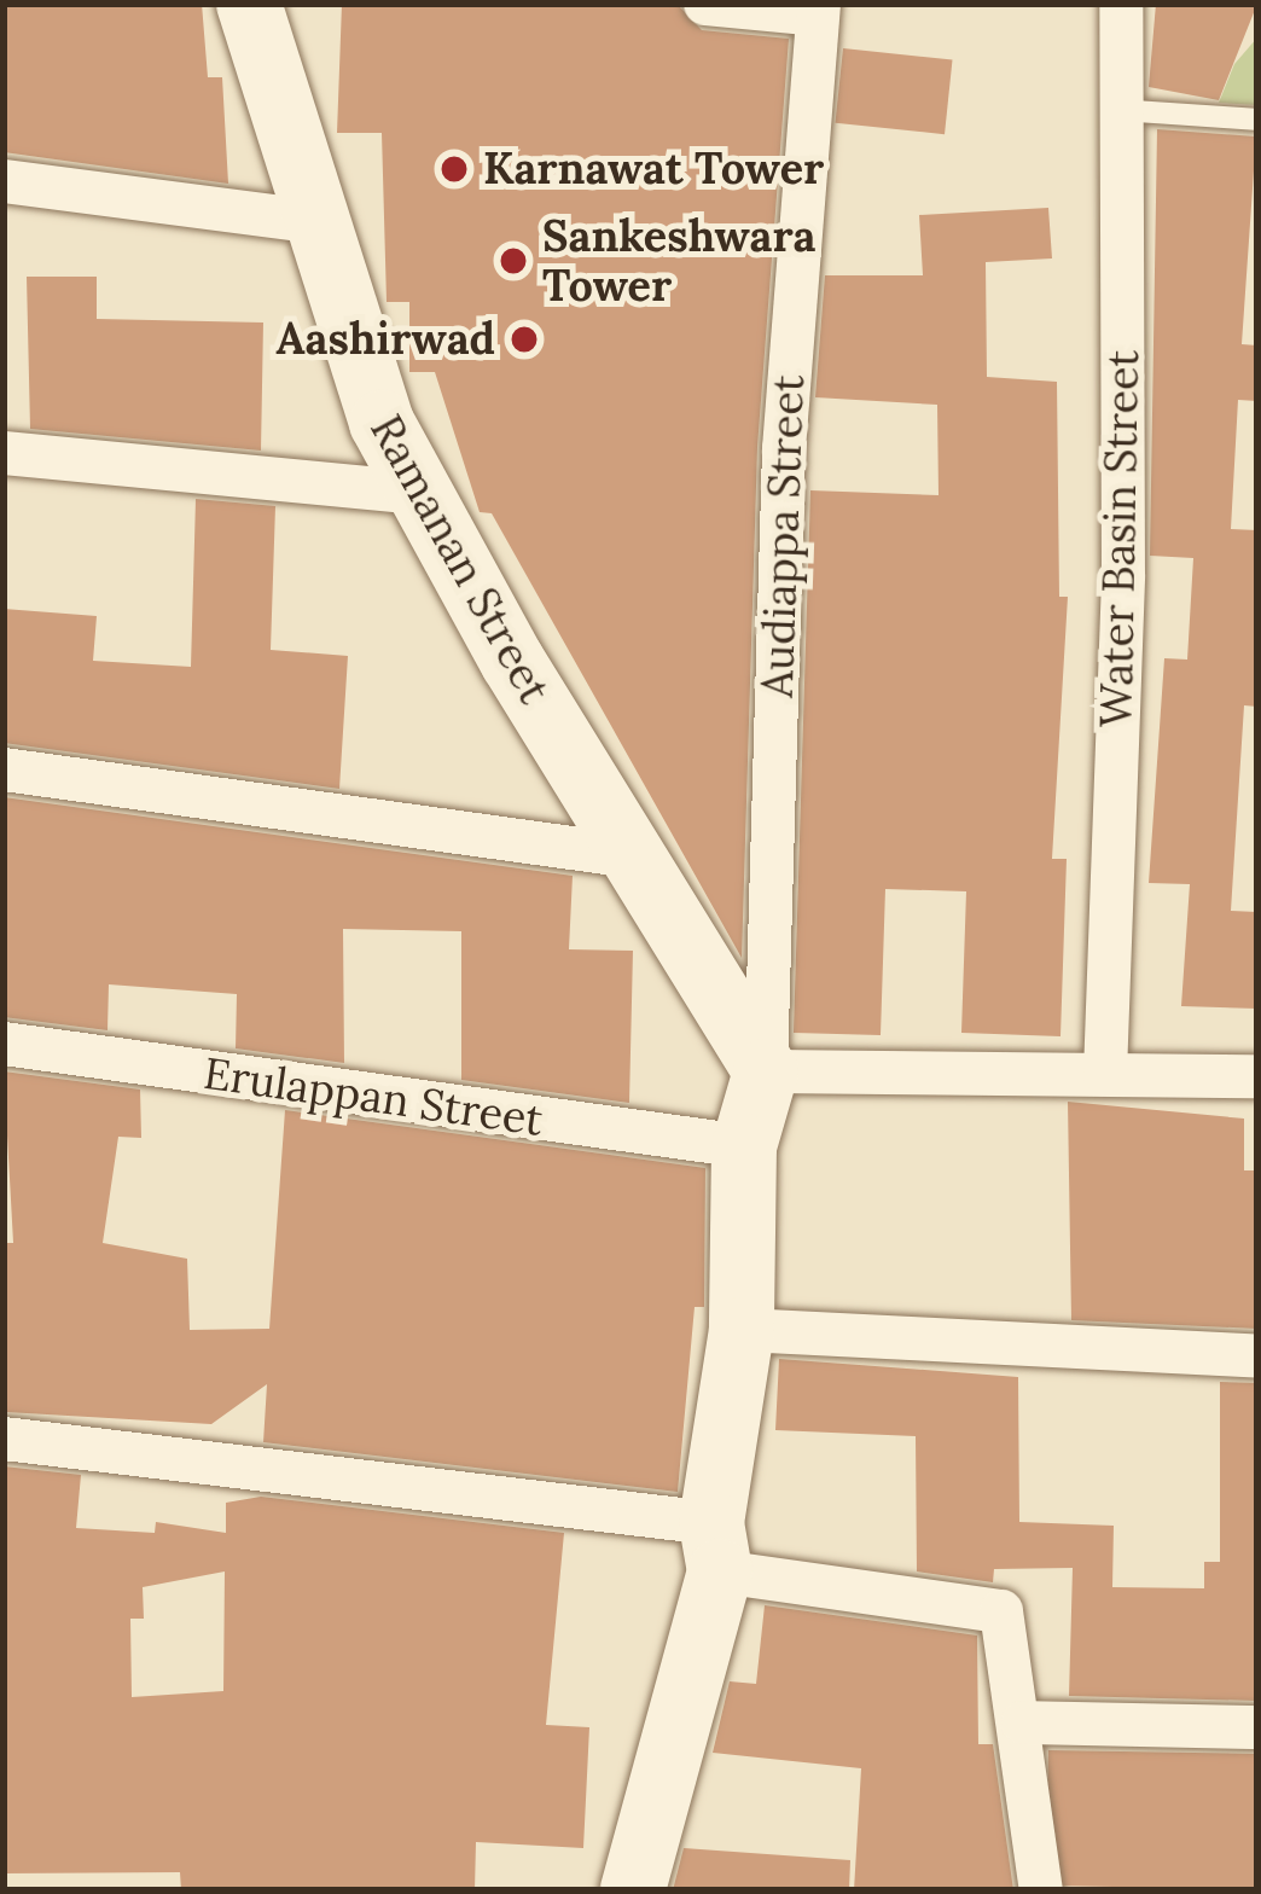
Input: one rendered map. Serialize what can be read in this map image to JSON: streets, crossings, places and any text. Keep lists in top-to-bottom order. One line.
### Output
{"streets":{"street":["Audiappa Street","Water Basin Street","Ramanan Street","Erulappan Street"]},"crossings":[["Audiappa Street","Ramanan Street"]],"places":["Karnawat Tower","Sankeshwara Tower","Aashirwad"]}
